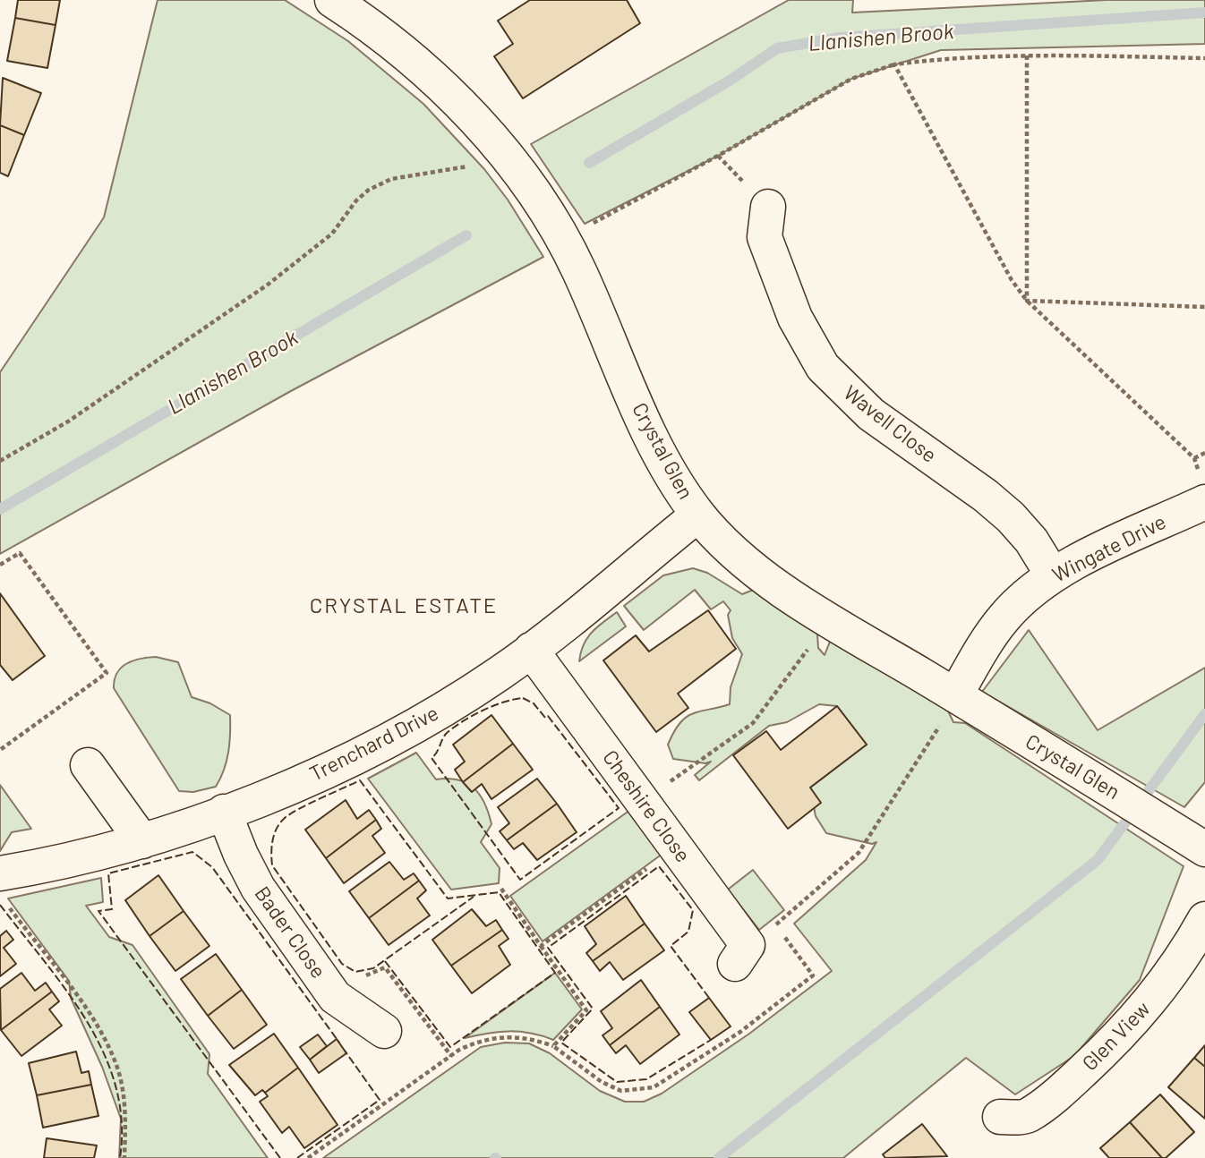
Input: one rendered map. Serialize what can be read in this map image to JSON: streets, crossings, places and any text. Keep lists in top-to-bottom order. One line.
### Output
{"streets":{"street":["Wavell Close","Crystal Glen","Wingate Drive","Trenchard Drive","Cheshire Close","Bader Close","Glen View"]},"crossings":[["Wavell Close","Wingate Drive"],["Crystal Glen","Wingate Drive"],["Crystal Glen","Trenchard Drive"],["Trenchard Drive","Cheshire Close"],["Trenchard Drive","Bader Close"]],"districts":["CRYSTAL ESTATE"],"water":["Llanishen Brook"]}
